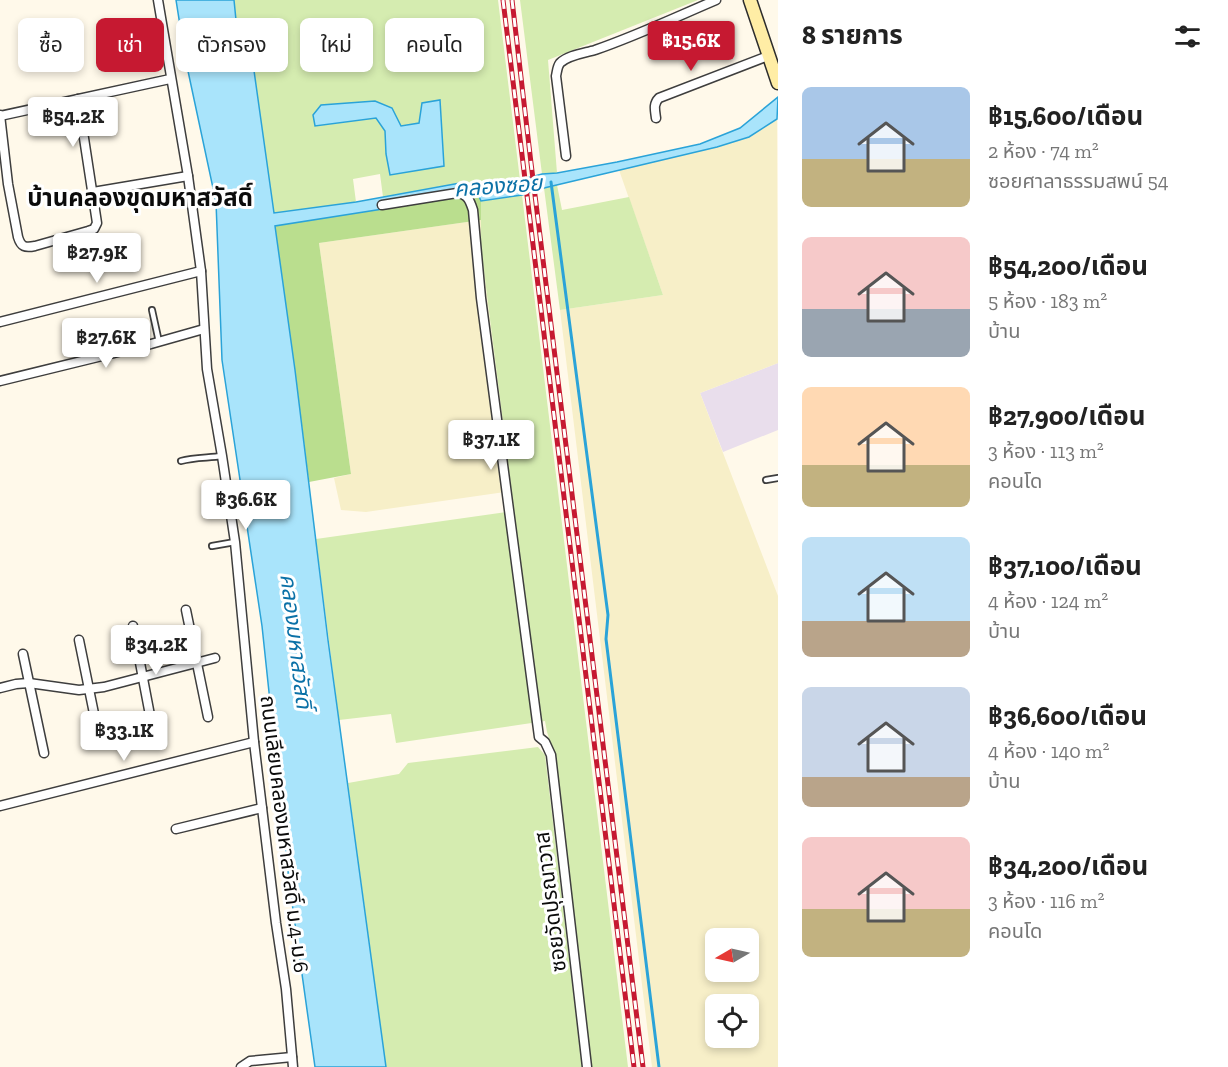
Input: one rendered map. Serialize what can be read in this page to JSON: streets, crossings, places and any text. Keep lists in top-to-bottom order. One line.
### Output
{"streets":{"street":["ถนนเลียบคลองมหาสวัสดิ์ ม.4-ม.6","ซอยวัดปุรณาวาส"]},"districts":["บ้านคลองขุดมหาสวัสดิ์"],"water":["คลองซอย","คลองมหาสวัสดิ์"],"north":"left","page":{"heading":"8 รายการ","chip":["ซื้อ","เช่า","ตัวกรอง","ใหม่","คอนโด"],"price":["฿15.6K","฿54.2K","฿27.9K","฿27.6K","฿37.1K","฿36.6K","฿34.2K","฿33.1K"],"list":[{"name":"฿15,600/เดือน","note":"2 ห้อง · 74 m² · ซอยศาลาธรรมสพน์ 54"},{"name":"฿54,200/เดือน","note":"5 ห้อง · 183 m² · บ้าน"},{"name":"฿27,900/เดือน","note":"3 ห้อง · 113 m² · คอนโด"},{"name":"฿37,100/เดือน","note":"4 ห้อง · 124 m² · บ้าน"},{"name":"฿36,600/เดือน","note":"4 ห้อง · 140 m² · บ้าน"},{"name":"฿34,200/เดือน","note":"3 ห้อง · 116 m² · คอนโด"}]}}
